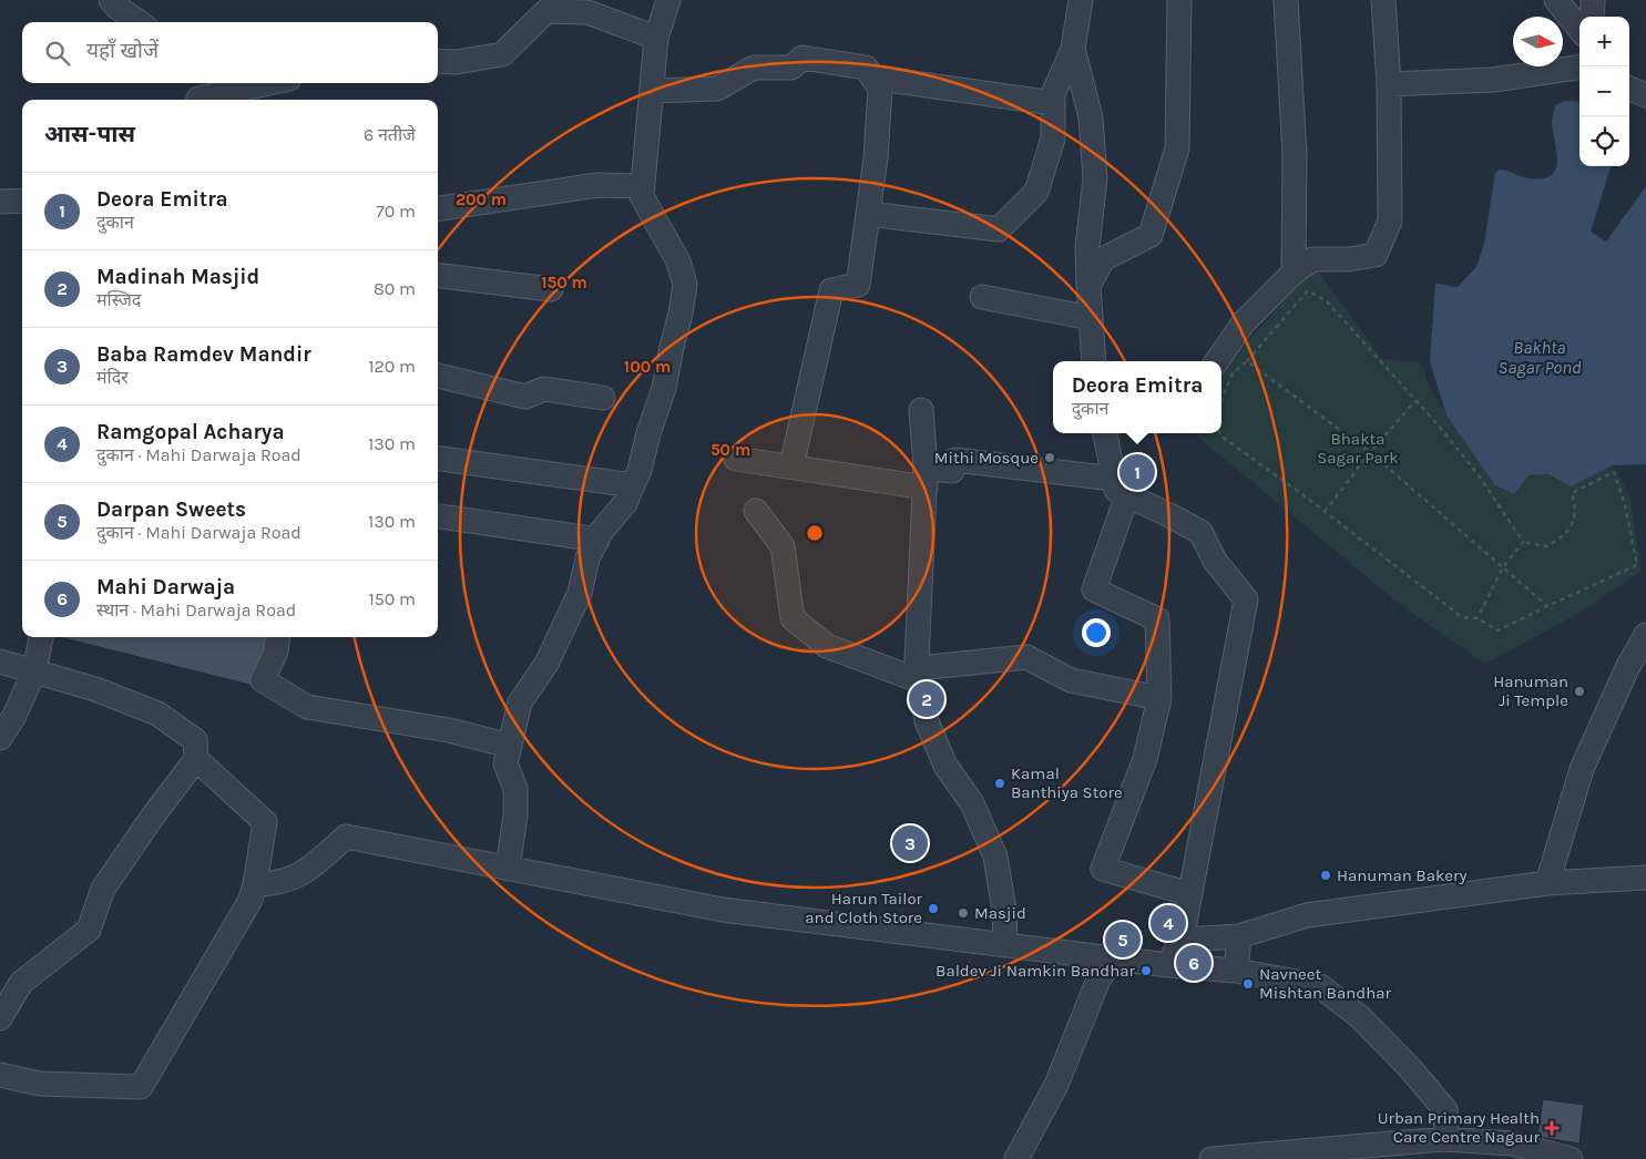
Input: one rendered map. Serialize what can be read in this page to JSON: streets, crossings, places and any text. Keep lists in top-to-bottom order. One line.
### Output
{"water":["Bakhta Sagar Pond"],"parks":["Bhakta Sagar Park"],"places":{"other":["Mithi Mosque","Hanuman Ji Temple","Kamal Banthiya Store","Hanuman Bakery","Harun Tailor and Cloth Store","Masjid","Baldev Ji Namkin Bandhar","Navneet Mishtan Bandhar"],"health":["Urban Primary Health Care Centre Nagaur"]},"north":"right","page":{"map_buttons":["+","−"],"search":"यहाँ खोजें","heading":["आस-पास","6 नतीजे"],"list":[{"mark":"1","name":"Deora Emitra","note":"दुकान","value":"70 m"},{"mark":"2","name":"Madinah Masjid","note":"मस्जिद","value":"80 m"},{"mark":"3","name":"Baba Ramdev Mandir","note":"मंदिर","value":"120 m"},{"mark":"4","name":"Ramgopal Acharya","note":"दुकान · Mahi Darwaja Road","value":"130 m"},{"mark":"5","name":"Darpan Sweets","note":"दुकान · Mahi Darwaja Road","value":"130 m"},{"mark":"6","name":"Mahi Darwaja","note":"स्थान · Mahi Darwaja Road","value":"150 m"}],"popup":["Deora Emitra","दुकान"],"pins":["1","2","3","4","5","6"]},"rings":["200 m","150 m","100 m","50 m"]}
